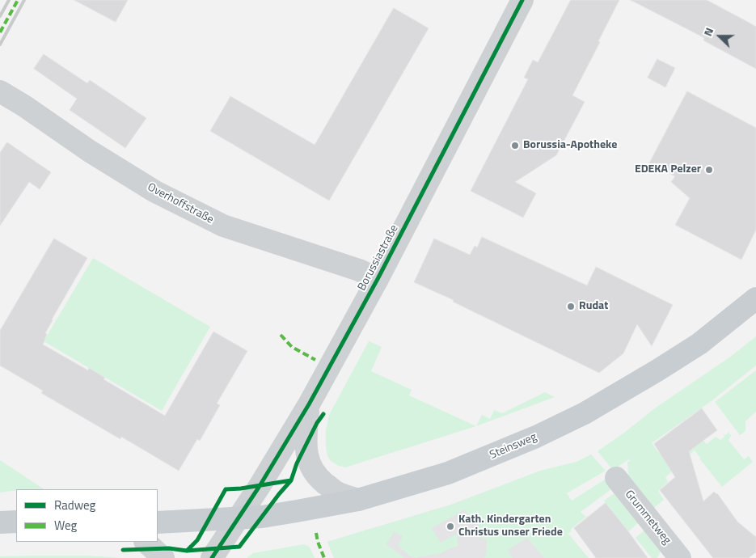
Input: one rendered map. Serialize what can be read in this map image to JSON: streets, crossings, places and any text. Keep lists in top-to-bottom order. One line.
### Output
{"streets":{"main road":["Steinsweg"],"street":["Overhoffstraße","Borussiastraße","Grummetweg"]},"crossings":[["Overhoffstraße","Borussiastraße"],["Borussiastraße","Steinsweg"]],"places":["Borussia-Apotheke","EDEKA Pelzer","Rudat","Kath. Kindergarten Christus unser Friede"],"legend":["Radweg","Weg"],"north":"left"}
